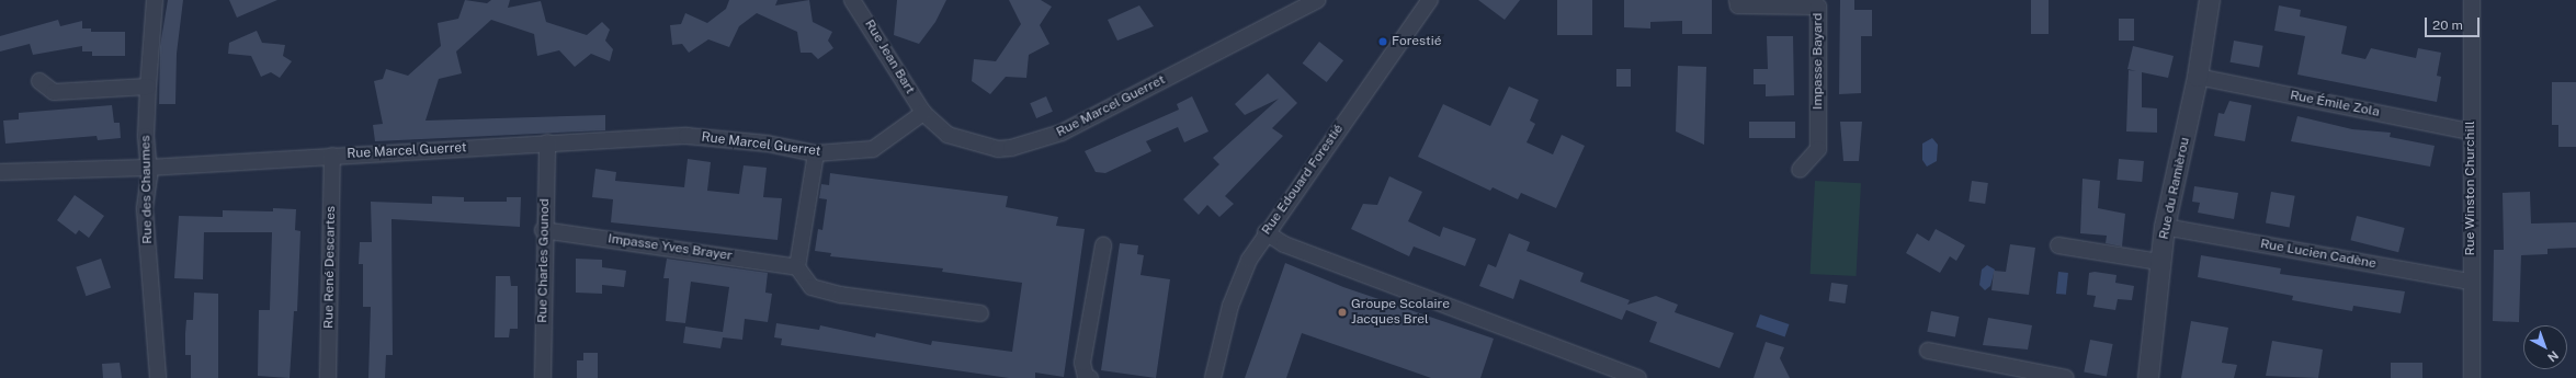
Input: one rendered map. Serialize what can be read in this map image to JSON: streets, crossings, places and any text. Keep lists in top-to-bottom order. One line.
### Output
{"streets":{"street":["Rue Jean Bart","Impasse Bayard","Rue Émile Zola","Rue Marcel Guerret","Rue Edouard Forestié","Rue du Ramièrou","Rue Winston Churchill","Rue des Chaumes","Impasse Yves Brayer","Rue Lucien Cadène","Rue Charles Gounod","Rue René Descartes"]},"crossings":[["Rue Jean Bart","Rue Marcel Guerret"],["Rue Émile Zola","Rue du Ramièrou"],["Rue Émile Zola","Rue Winston Churchill"],["Rue Marcel Guerret","Rue des Chaumes"],["Rue Marcel Guerret","Rue Charles Gounod"],["Rue Marcel Guerret","Rue René Descartes"],["Rue du Ramièrou","Rue Lucien Cadène"],["Rue Winston Churchill","Rue Lucien Cadène"],["Impasse Yves Brayer","Rue Charles Gounod"]],"places":["Forestié","Groupe Scolaire Jacques Brel"],"scale_bar":"20 m","north":"bottom right"}
